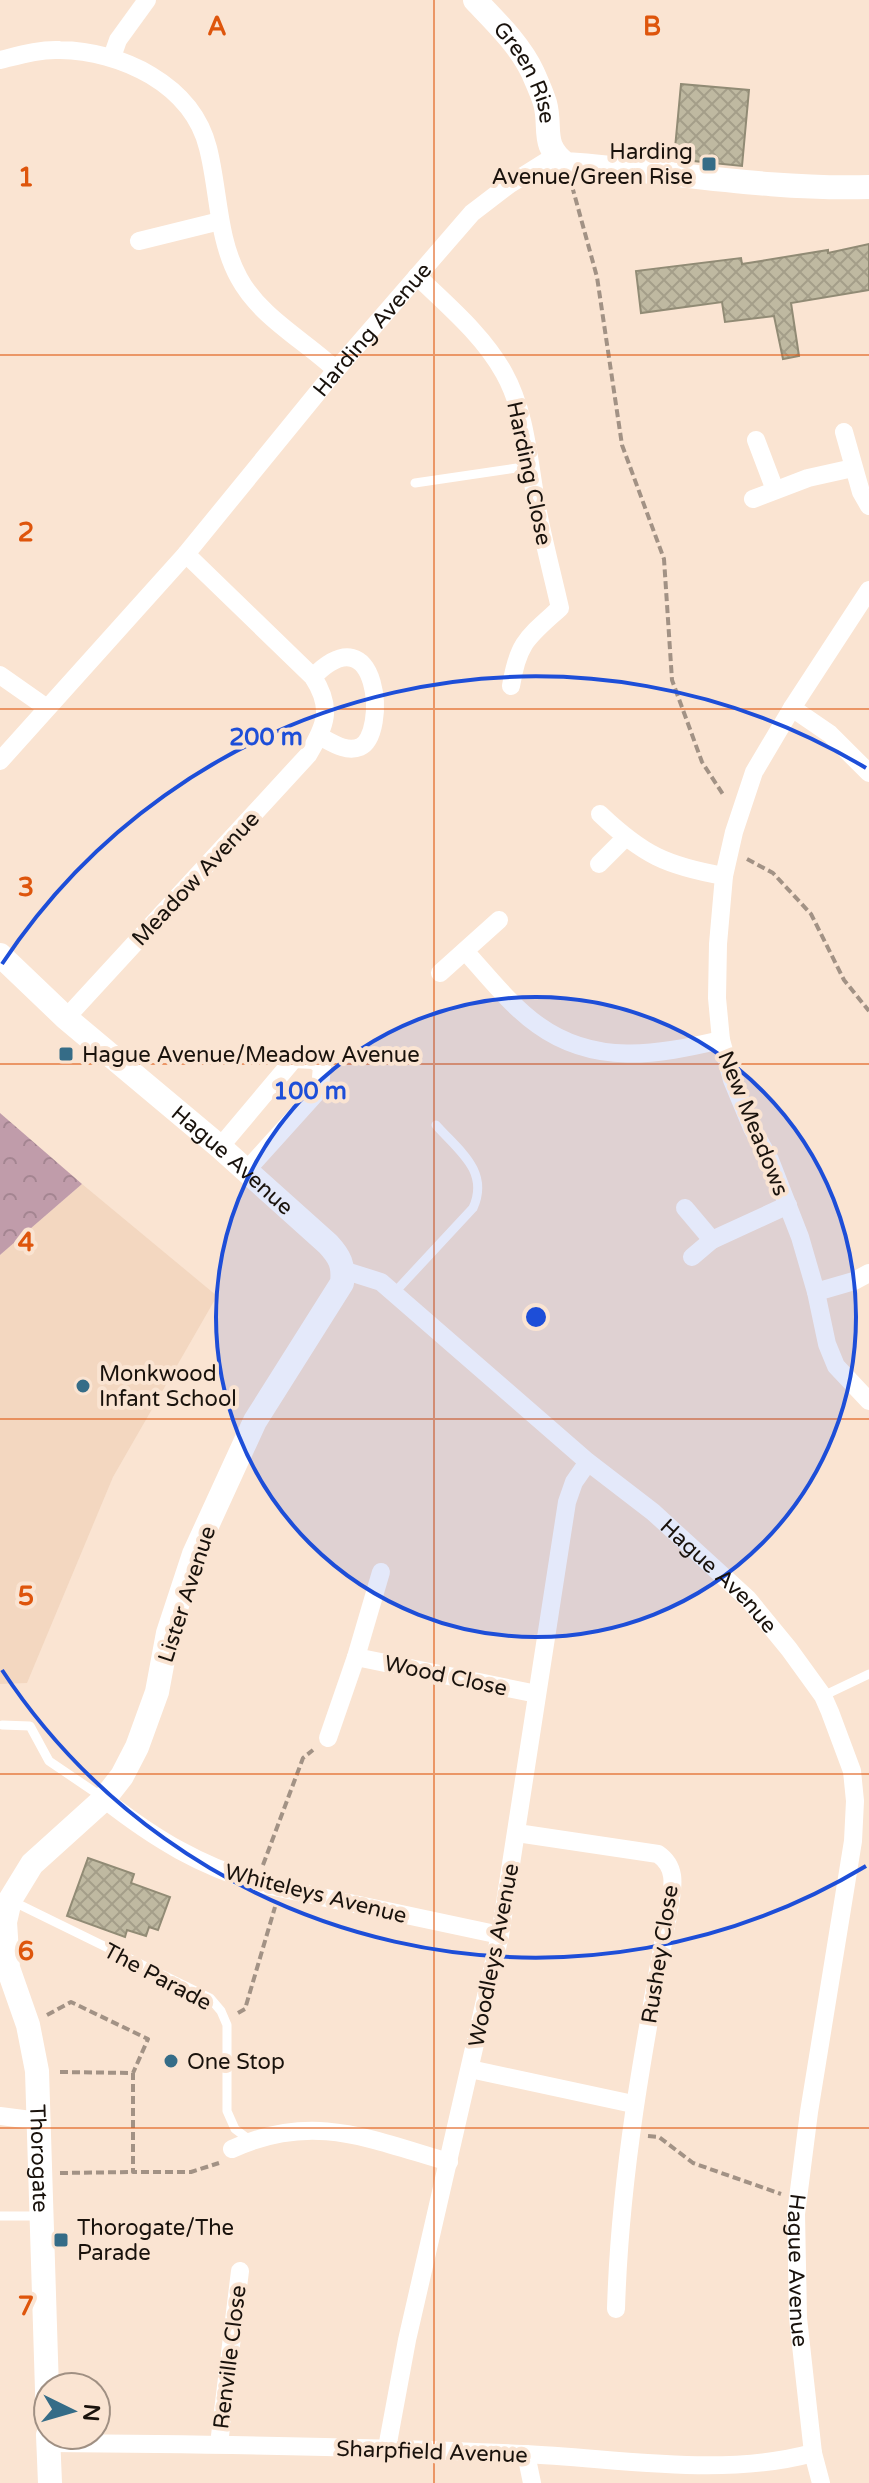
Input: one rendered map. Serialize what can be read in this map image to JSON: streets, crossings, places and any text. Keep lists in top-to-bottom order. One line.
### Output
{"streets":{"street":["Green Rise","Harding Avenue","Harding Close","Meadow Avenue","New Meadows","Hague Avenue","Lister Avenue","Wood Close","Whiteleys Avenue","Rushey Close","Woodleys Avenue","Thorogate","Renville Close","Sharpfield Avenue"],"lane":["The Parade"]},"crossings":[["Green Rise","Harding Avenue"],["Harding Avenue","Harding Close"],["Harding Avenue","Meadow Avenue"],["Meadow Avenue","Hague Avenue"],["Hague Avenue","Lister Avenue"],["Hague Avenue","Woodleys Avenue"],["Hague Avenue","Sharpfield Avenue"],["Lister Avenue","Whiteleys Avenue"],["Lister Avenue","The Parade"],["Lister Avenue","Thorogate"],["Wood Close","Woodleys Avenue"],["Whiteleys Avenue","Woodleys Avenue"],["Rushey Close","Woodleys Avenue"],["Woodleys Avenue","Sharpfield Avenue"],["The Parade","Thorogate"],["Renville Close","Sharpfield Avenue"]],"places":{"transit":["Harding Avenue/Green Rise","Hague Avenue/Meadow Avenue","Thorogate/The Parade"],"other":["Monkwood Infant School","One Stop"]},"north":"right","grid":{"columns":["A","B"],"rows":["1","2","3","4","5","6","7"]},"rings":["200 m","100 m"]}
